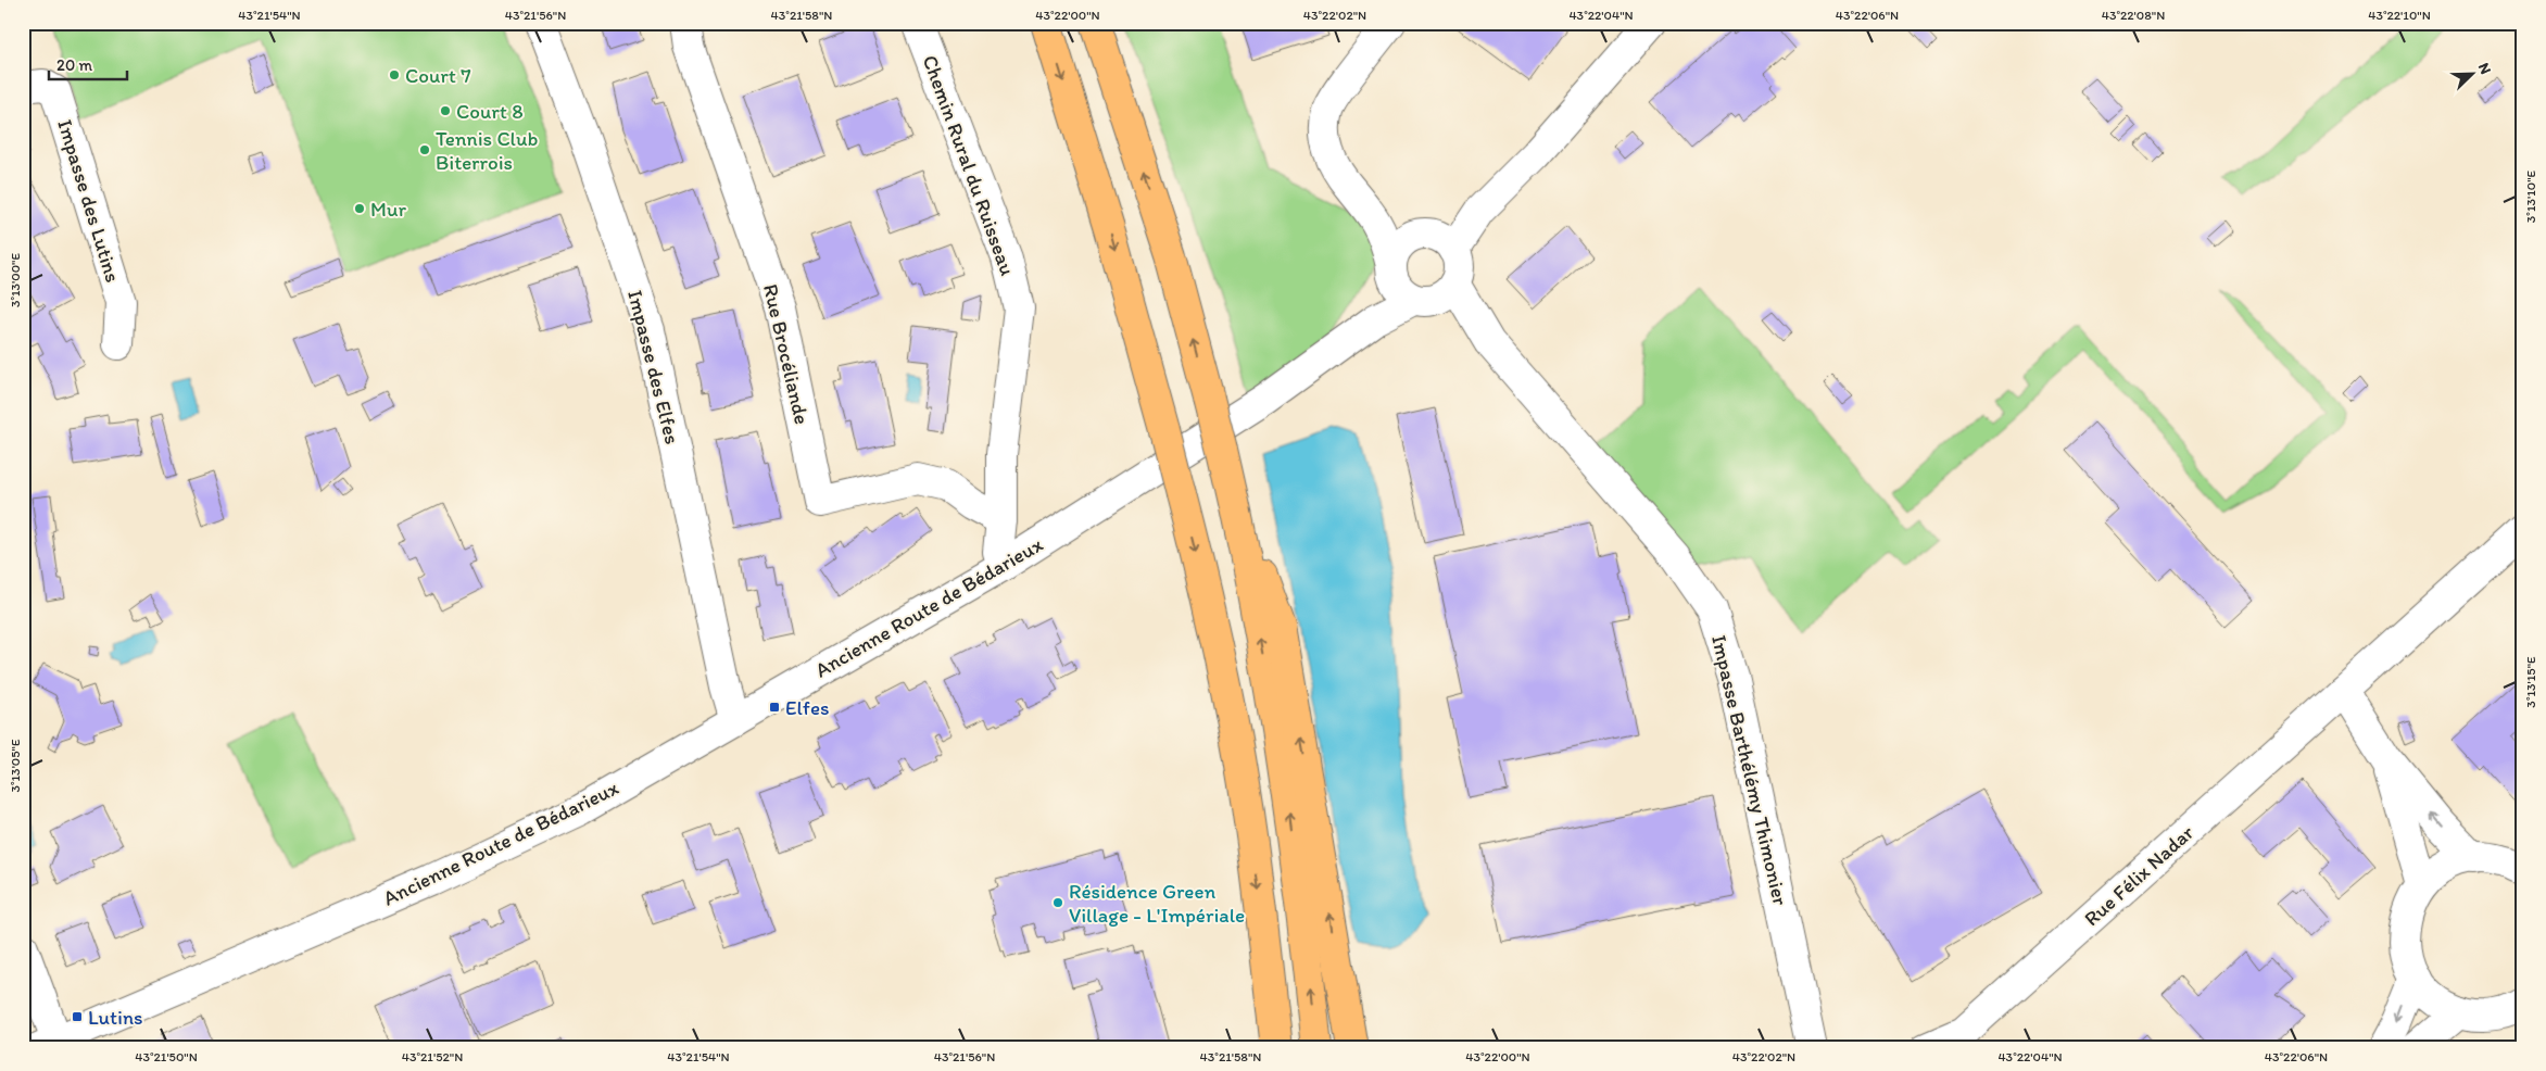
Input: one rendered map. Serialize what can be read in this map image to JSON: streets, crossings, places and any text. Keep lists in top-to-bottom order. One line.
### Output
{"streets":{"street":["Chemin Rural du Ruisseau","Impasse des Lutins","Rue Brocéliande","Impasse des Elfes","Ancienne Route de Bédarieux","Impasse Barthélémy Thimonier","Rue Félix Nadar"]},"crossings":[["Chemin Rural du Ruisseau","Rue Brocéliande"],["Chemin Rural du Ruisseau","Ancienne Route de Bédarieux"],["Impasse des Elfes","Ancienne Route de Bédarieux"],["Ancienne Route de Bédarieux","Impasse Barthélémy Thimonier"]],"places":{"other":["Court 7","Court 8","Tennis Club Biterrois","Mur","Résidence Green Village - L'Impériale"],"transit":["Elfes","Lutins"]},"scale_bar":"20 m","north":"top right","coordinates":["43°21'54\"N","43°21'56\"N","43°21'58\"N","43°22'00\"N","43°22'02\"N","43°22'04\"N","43°22'06\"N","43°22'08\"N","43°22'10\"N","3°13'10\"E","3°13'00\"E","3°13'15\"E","3°13'05\"E","43°21'50\"N","43°21'52\"N"]}
